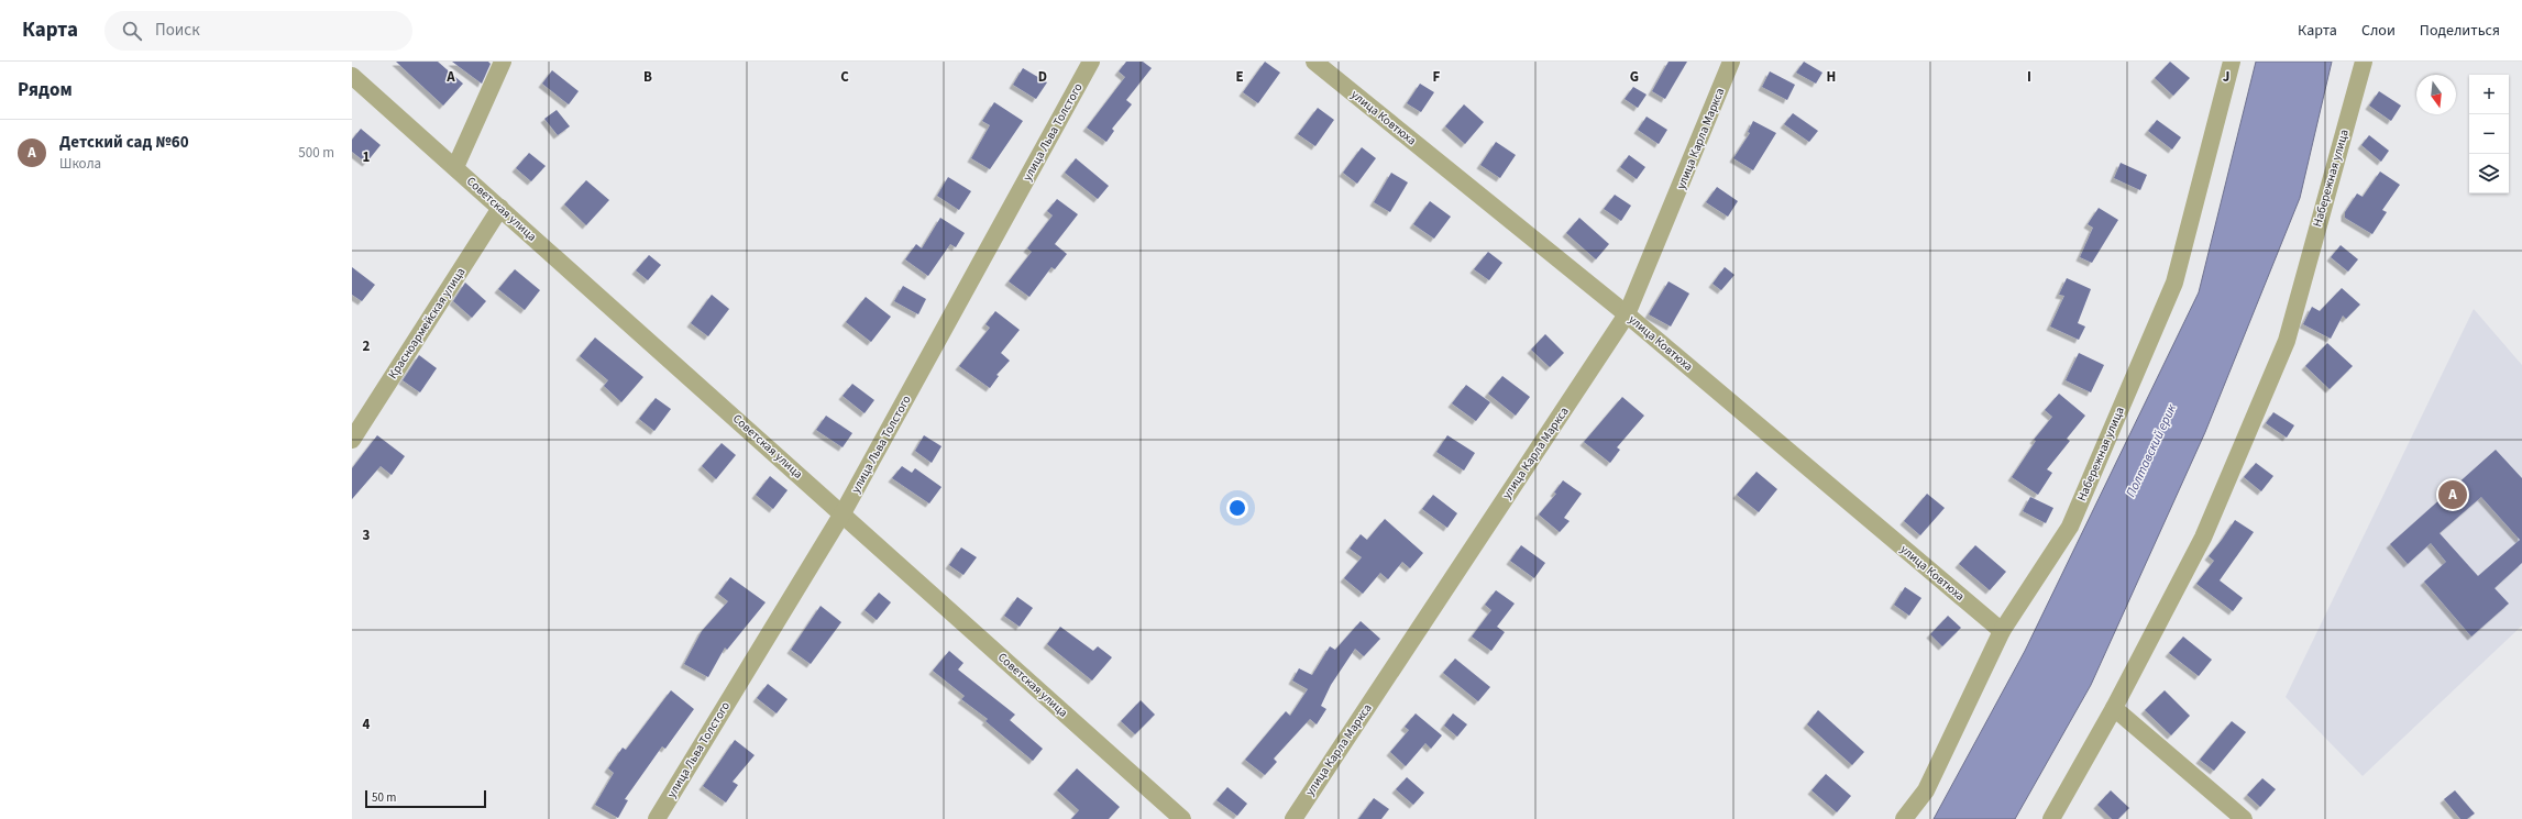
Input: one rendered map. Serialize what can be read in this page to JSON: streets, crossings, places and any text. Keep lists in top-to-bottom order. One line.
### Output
{"streets":{"street":["улица Ковтюха","улица Льва Толстого","улица Карла Маркса","Набережная улица","Советская улица","Красноармейская улица"]},"crossings":[["улица Ковтюха","улица Карла Маркса"],["улица Ковтюха","Набережная улица"],["улица Льва Толстого","Советская улица"],["Советская улица","Красноармейская улица"]],"water":["Полтавский ерик"],"scale_bar":"50 m","north":"bottom","page":{"header":"Карта","search":"Поиск","nav":["Карта","Слои","Поделиться"],"heading":"Рядом","map_buttons":["+","−"],"list":[{"mark":"A","name":"Детский сад №60","note":"Школа","value":"500 m"}],"pins":"A","scale":"50 m"},"grid":{"columns":["A","B","C","D","E","F","G","H","I","J"],"rows":["1","2","3","4"]}}
